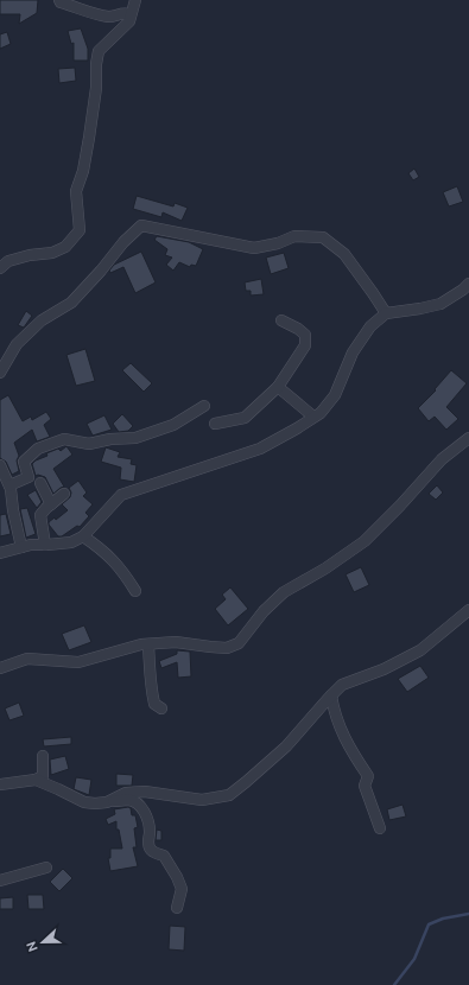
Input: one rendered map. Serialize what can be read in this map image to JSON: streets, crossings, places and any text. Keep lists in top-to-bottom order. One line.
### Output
{"north":"left"}
